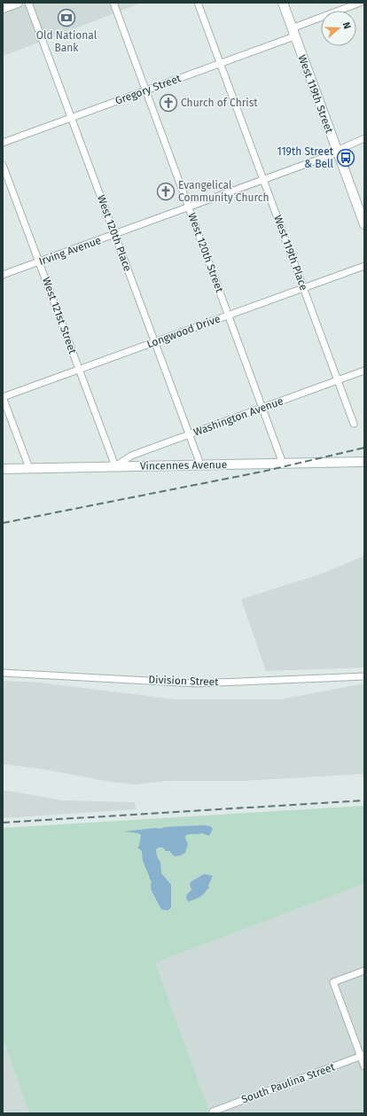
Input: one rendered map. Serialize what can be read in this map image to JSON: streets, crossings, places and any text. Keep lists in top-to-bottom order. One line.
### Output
{"streets":{"main road":["West 119th Street","Vincennes Avenue"],"street":["Gregory Street","West 120th Place","Irving Avenue","West 120th Street","West 119th Place","West 121st Street","Longwood Drive","Washington Avenue","Division Street","South Paulina Street"]},"crossings":[["Gregory Street","West 119th Street"],["Gregory Street","West 120th Place"],["Gregory Street","West 120th Street"],["Gregory Street","West 119th Place"],["West 119th Street","Irving Avenue"],["West 120th Place","Irving Avenue"],["West 120th Place","Longwood Drive"],["West 120th Place","Washington Avenue"],["West 120th Place","Vincennes Avenue"],["Irving Avenue","West 120th Street"],["Irving Avenue","West 119th Place"],["Irving Avenue","West 121st Street"],["West 120th Street","Longwood Drive"],["West 120th Street","Washington Avenue"],["West 120th Street","Vincennes Avenue"],["West 119th Place","Longwood Drive"],["West 119th Place","Washington Avenue"],["West 121st Street","Longwood Drive"],["West 121st Street","Washington Avenue"],["West 121st Street","Vincennes Avenue"],["Washington Avenue","Vincennes Avenue"]],"places":{"bank":["Old National Bank"],"church":["Church of Christ","Evangelical Community Church"],"bus stop":["119th Street & Bell"]},"north":"right"}
